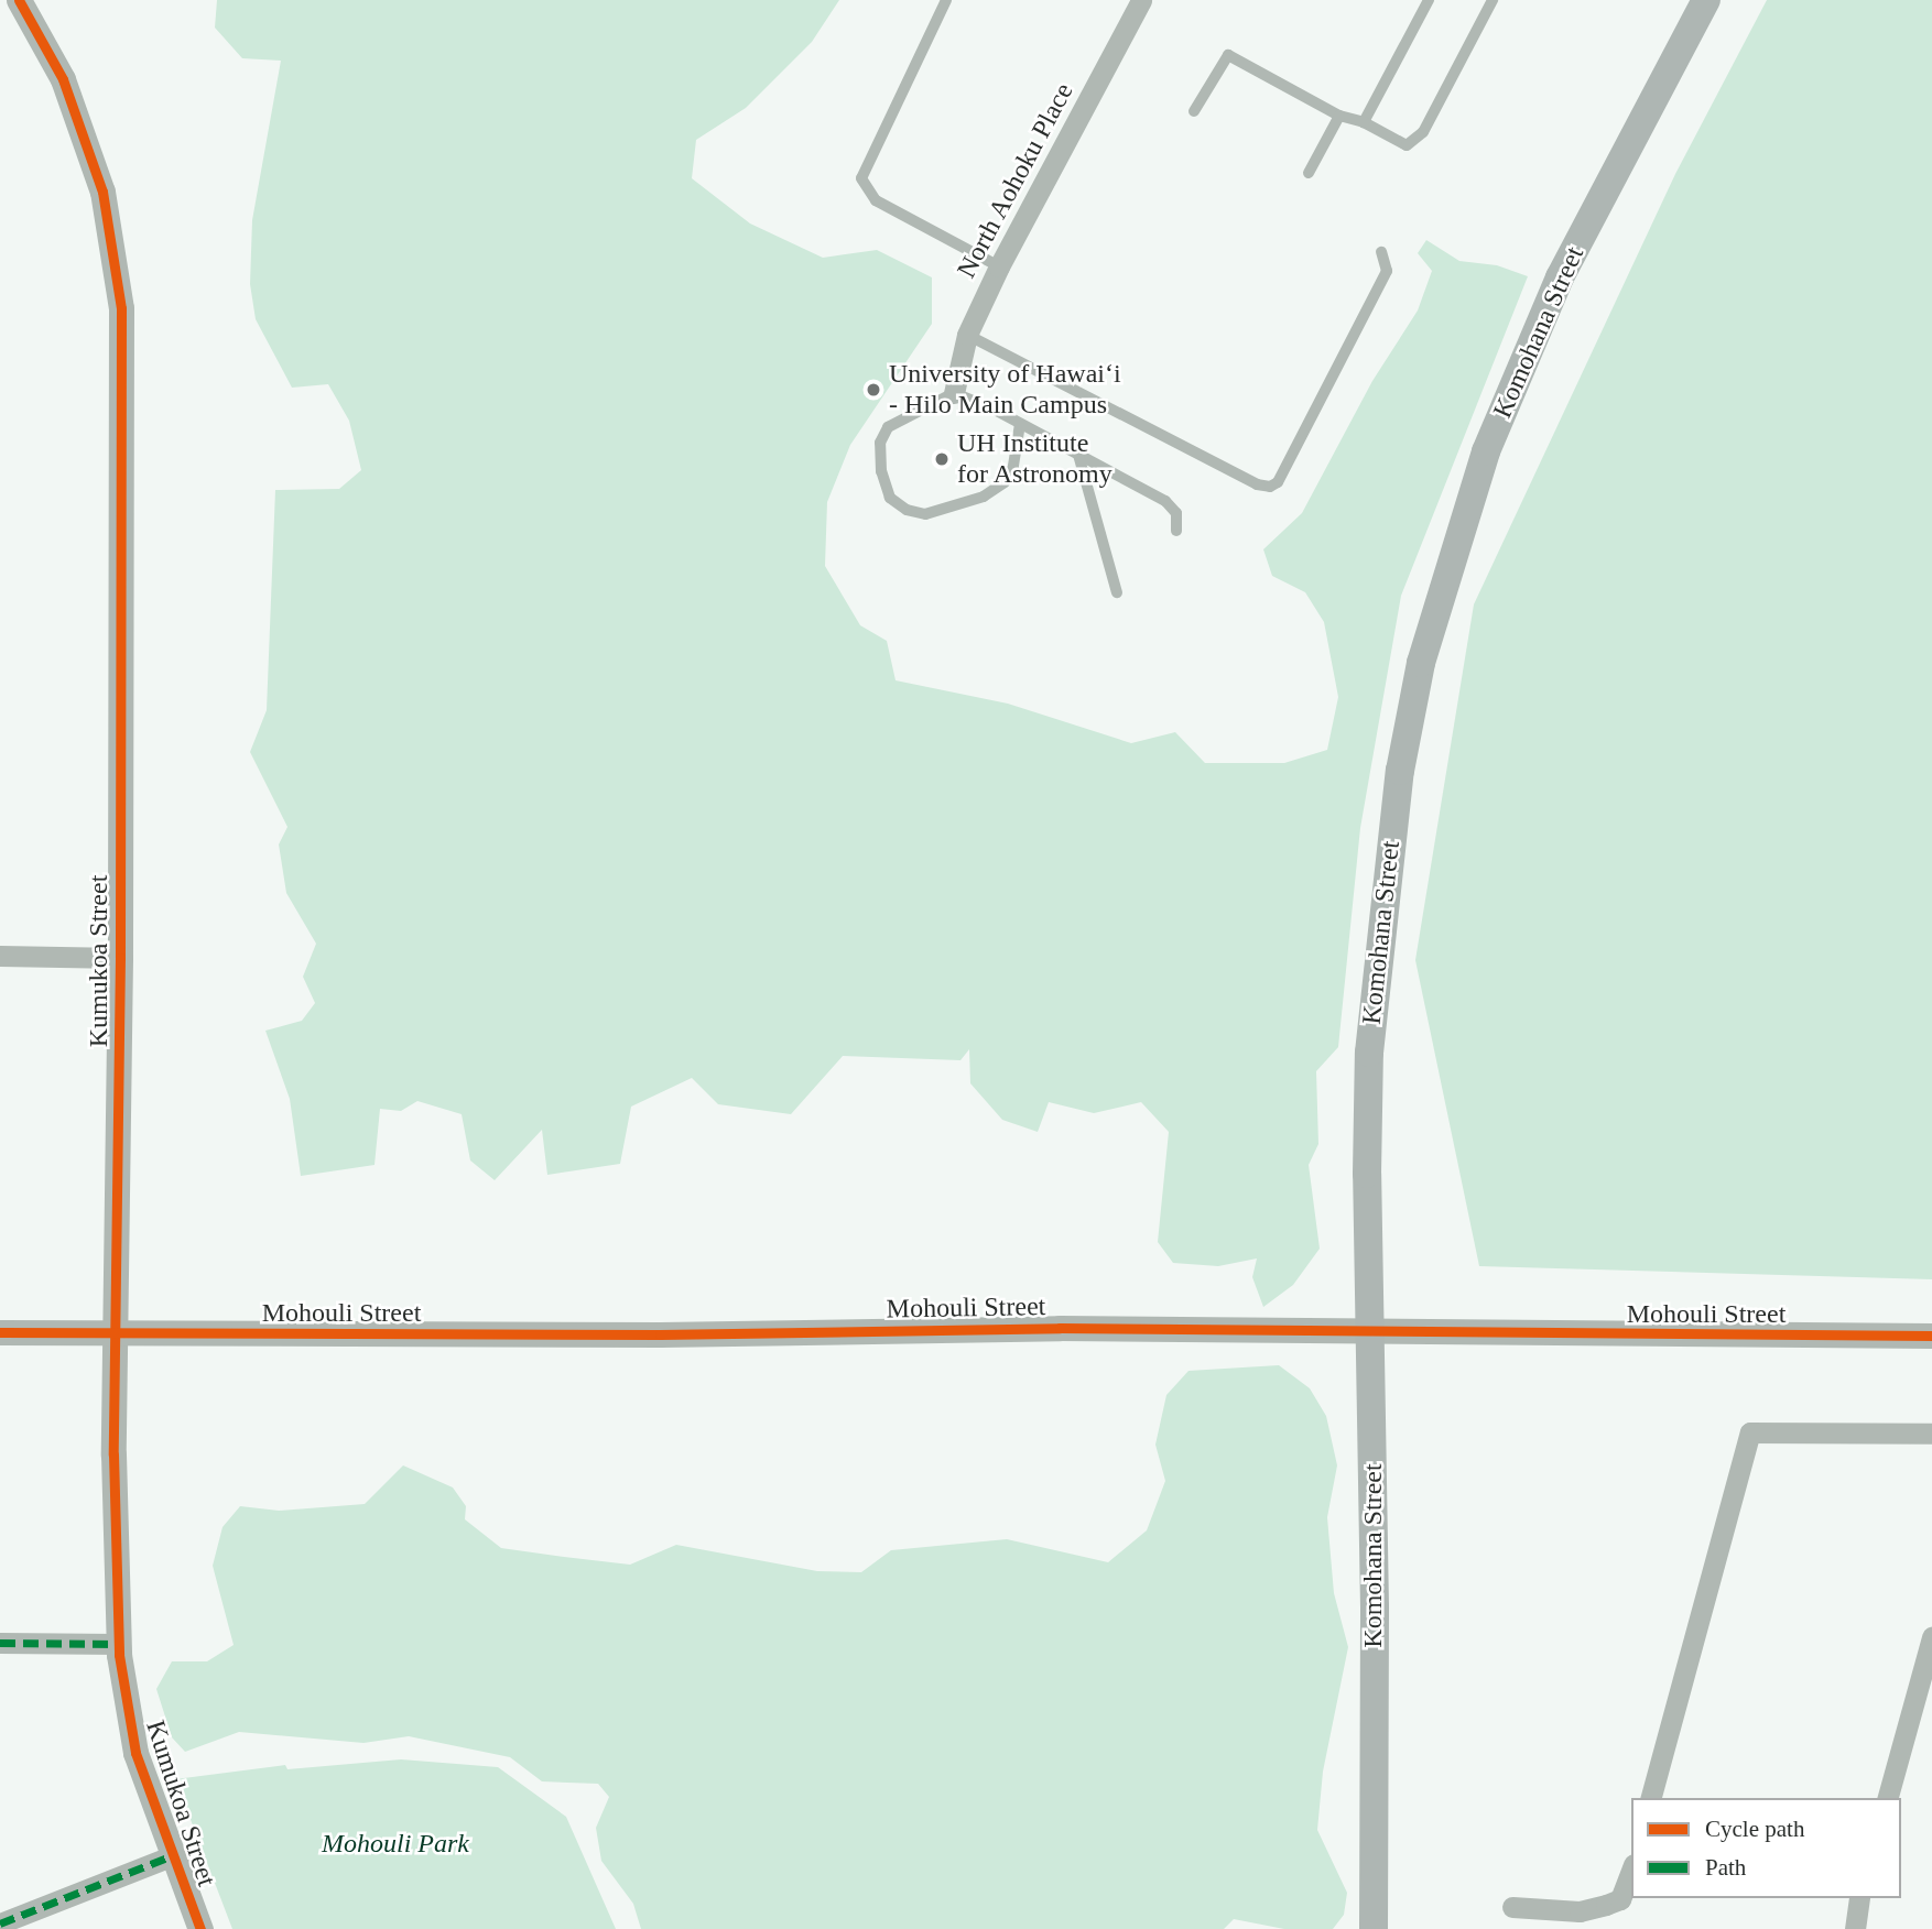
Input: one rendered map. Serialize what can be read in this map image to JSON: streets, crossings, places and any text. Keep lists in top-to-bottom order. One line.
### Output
{"streets":{"main road":["Komohana Street"],"street":["North Aohoku Place","Kumukoa Street","Mohouli Street"]},"crossings":[["Komohana Street","Mohouli Street"],["Kumukoa Street","Mohouli Street"]],"parks":["Mohouli Park"],"places":["University of Hawaiʻi - Hilo Main Campus","UH Institute for Astronomy"],"legend":["Cycle path","Path"]}
